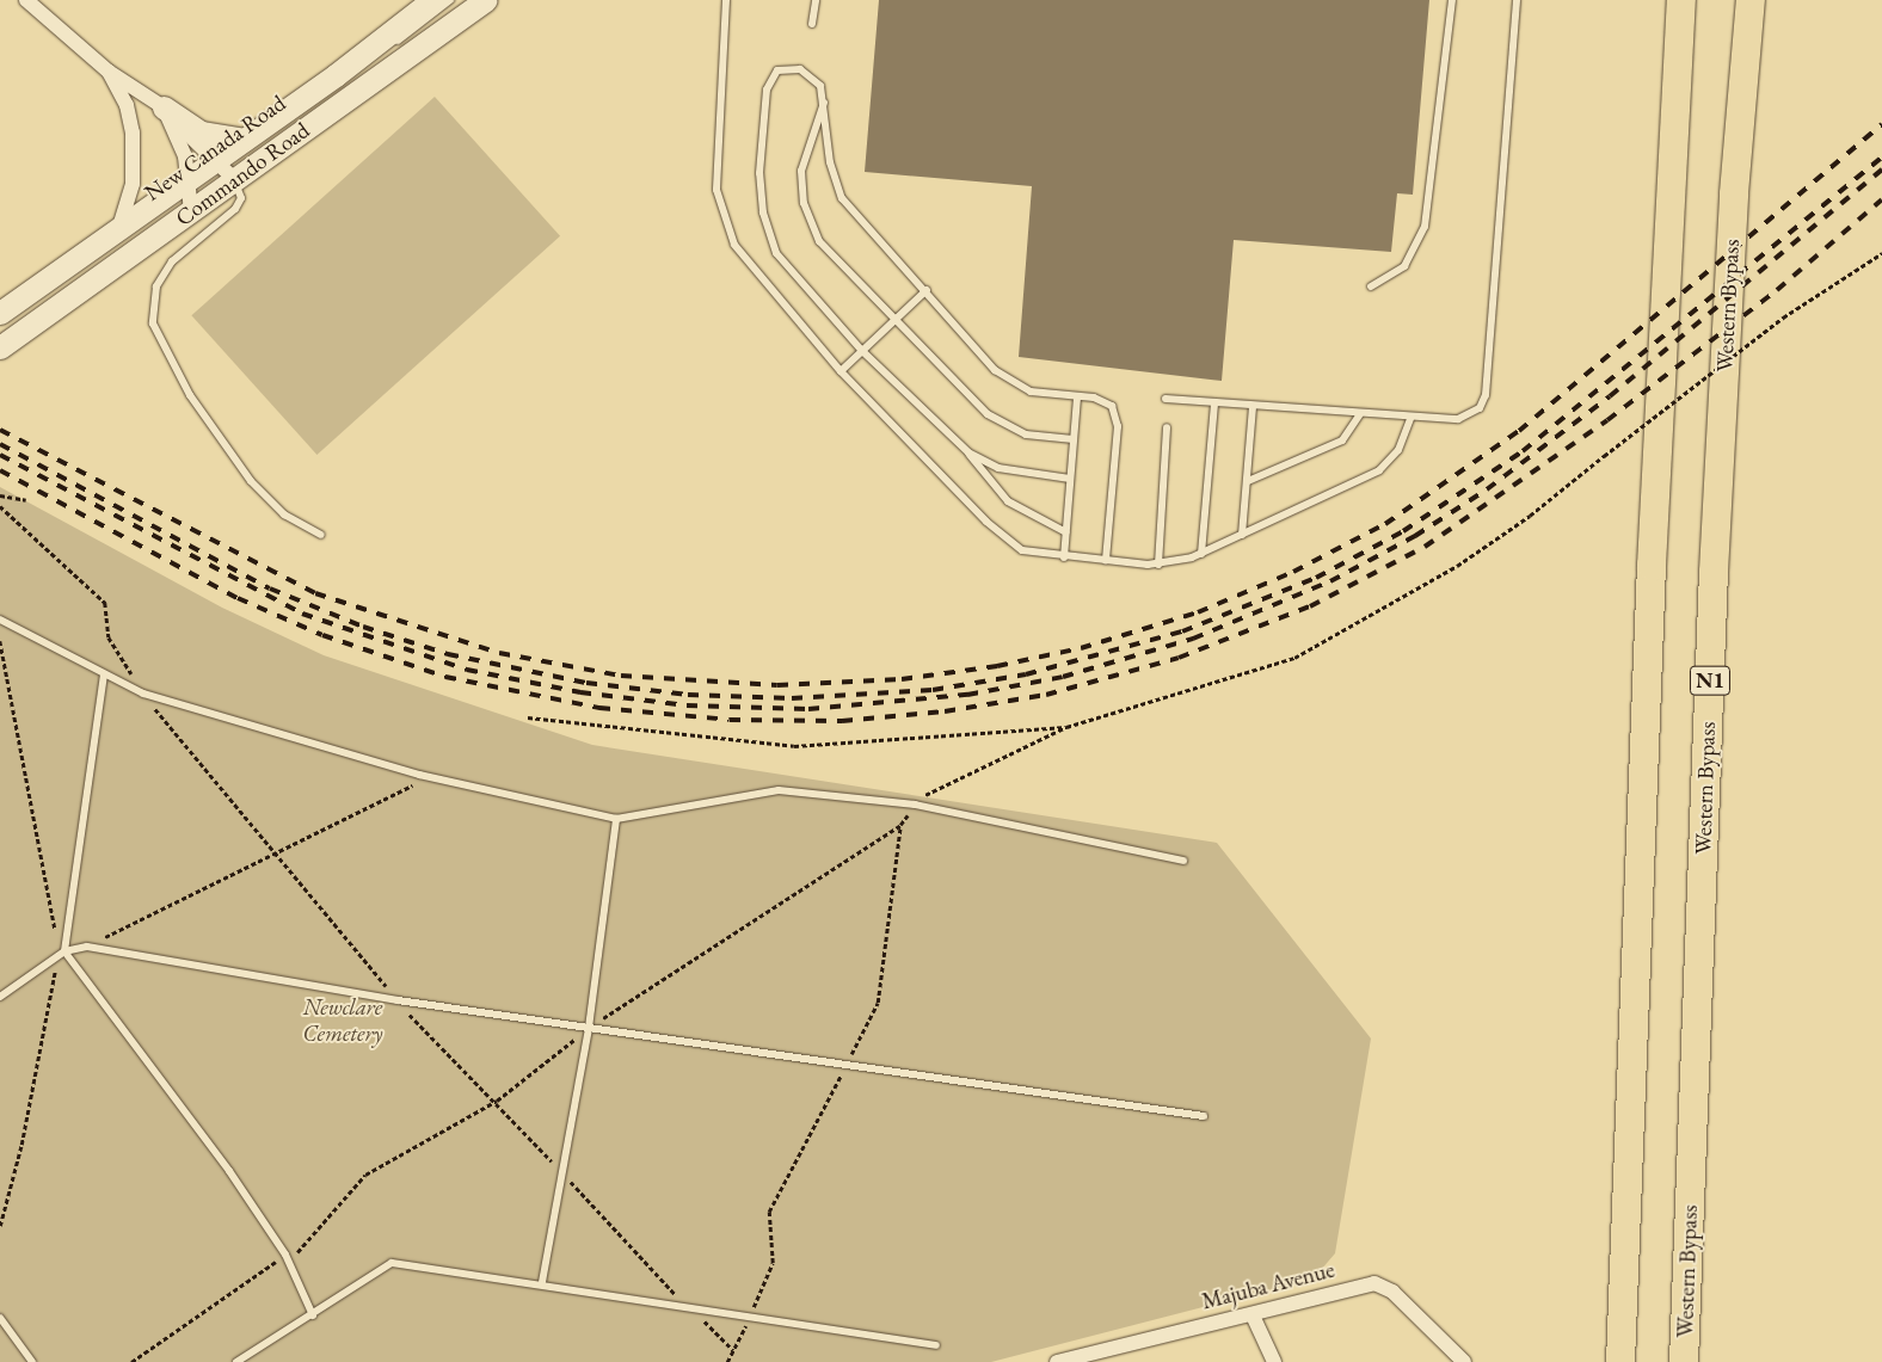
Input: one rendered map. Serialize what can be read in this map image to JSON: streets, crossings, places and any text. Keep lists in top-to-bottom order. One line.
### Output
{"streets":{"highway":["Western Bypass","N1"],"main road":["Commando Road"],"street":["Majuba Avenue"],"lane":["New Canada Road"]},"crossings":[["New Canada Road","Commando Road"]],"parks":["Newclare Cemetery"]}
